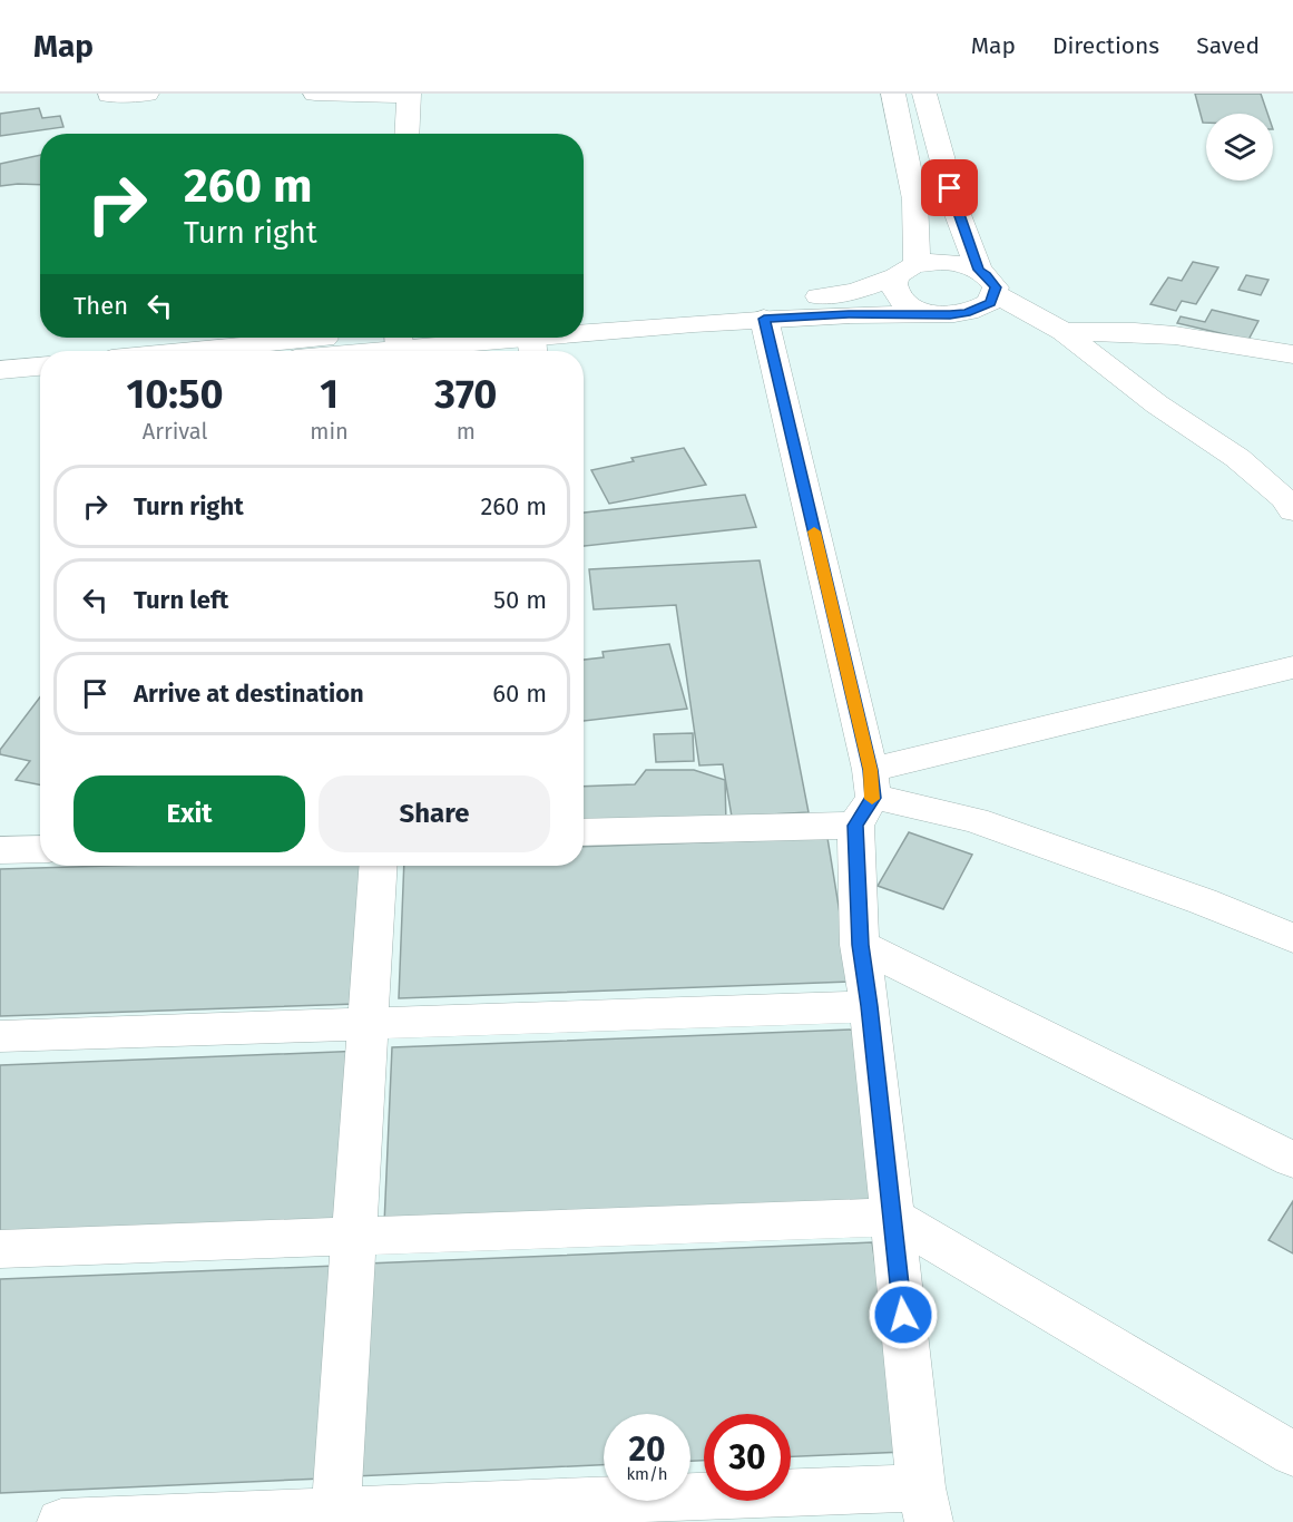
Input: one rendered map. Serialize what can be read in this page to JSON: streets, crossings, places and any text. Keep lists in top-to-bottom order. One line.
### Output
{"page":{"header":"Map","nav":["Map","Directions","Saved"],"turn":["260 m","Turn right"],"then":"Then","eta":["10:50","Arrival","1","min","370","m"],"list":[{"name":"Turn right","value":"260 m"},{"name":"Turn left","value":"50 m"},{"name":"Arrive at destination","value":"60 m"}],"buttons":["Exit","Share"],"speed":"20 km/h","limit":"30"}}
